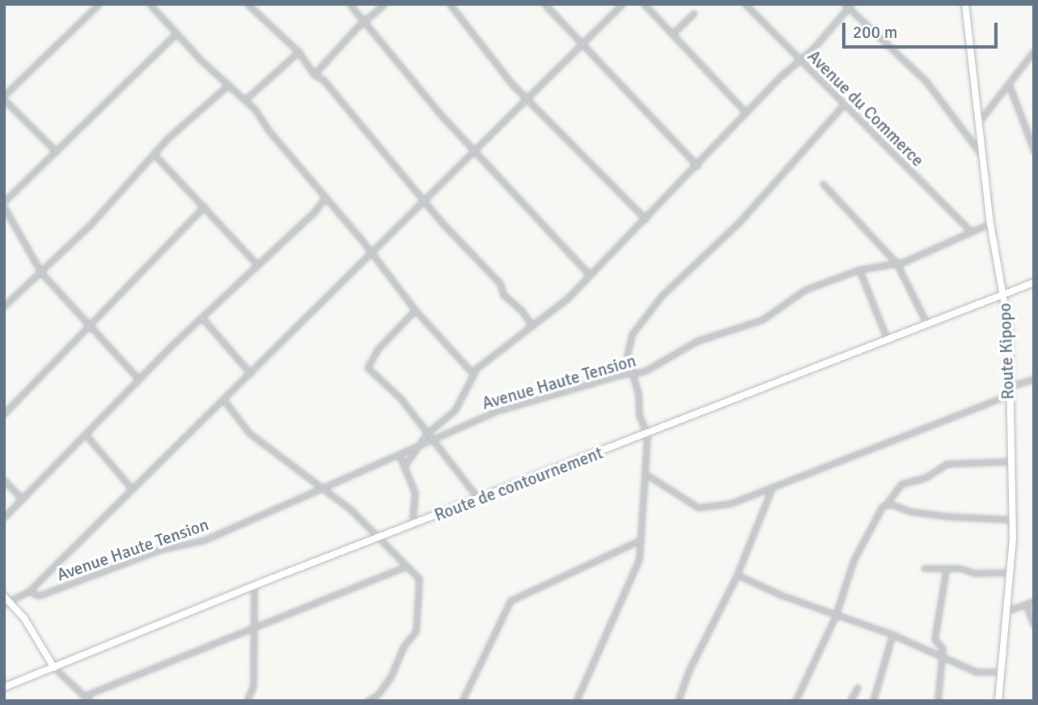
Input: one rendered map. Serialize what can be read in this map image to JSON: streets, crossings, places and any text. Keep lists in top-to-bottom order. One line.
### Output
{"streets":{"street":["Avenue du Commerce","Route Kipopo","Avenue Haute Tension","Route de contournement"]},"crossings":[["Avenue du Commerce","Avenue Haute Tension"],["Route Kipopo","Avenue Haute Tension"],["Route Kipopo","Route de contournement"]],"scale_bar":"200 m"}
